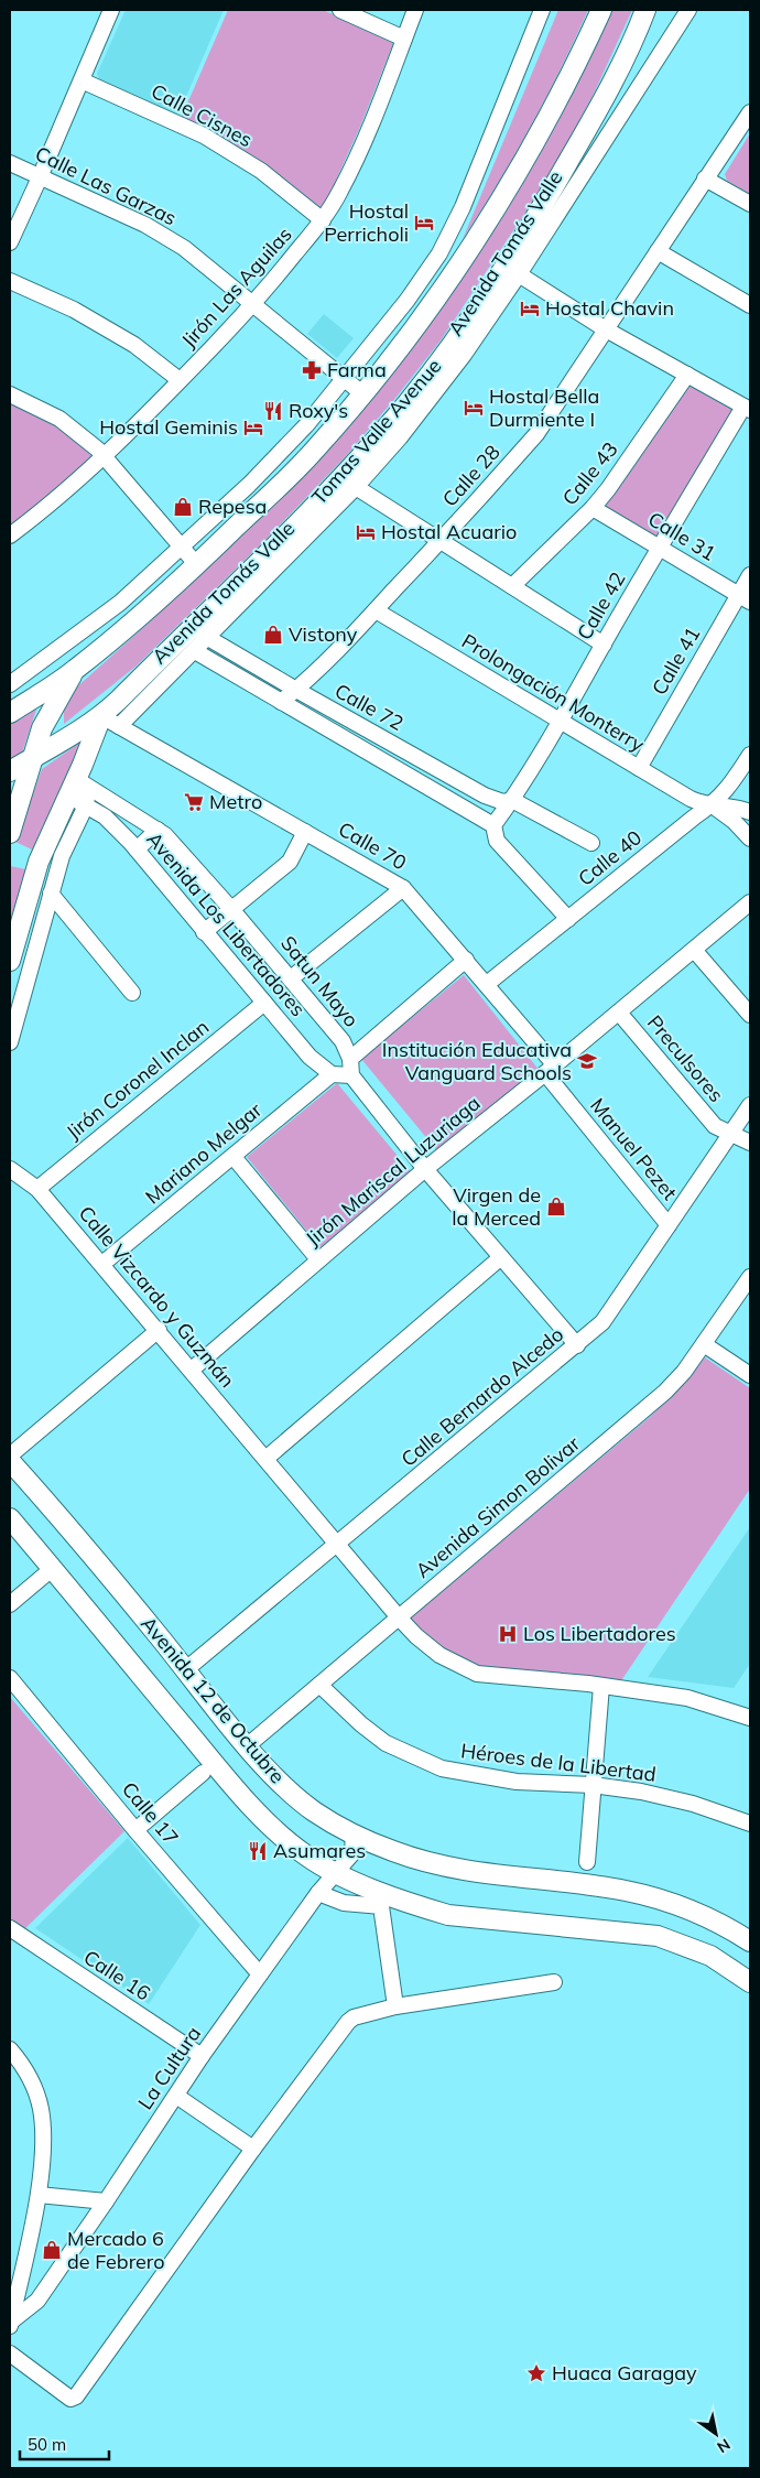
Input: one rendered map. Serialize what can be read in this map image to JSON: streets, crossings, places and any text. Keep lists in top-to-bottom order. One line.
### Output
{"streets":{"main road":["Tomas Valle Avenue","Avenida 12 de Octubre"],"street":["Calle Cisnes","Calle Las Garzas","Avenida Tomás Valle","Jirón Las Aguilas","Calle 43","Calle 28","Calle 31","Calle 42","Calle 41","Prolongación Monterry","Calle 72","Calle 70","Calle 40","Avenida Los Libertadores","Satun Mayo","Preculsores","Jirón Coronel Inclan","Manuel Pezet","Mariano Melgar","Jirón Mariscal Luzuriaga","Calle Vizcardo y Guzmán","Calle Bernardo Alcedo","Avenida Simon Bolivar","Héroes de la Libertad","Calle 17","Calle 16","La Cultura"]},"crossings":[["Calle Cisnes","Jirón Las Aguilas"],["Calle Las Garzas","Jirón Las Aguilas"],["Calle Las Garzas","Tomas Valle Avenue"],["Avenida Tomás Valle","Calle 72"],["Avenida Tomás Valle","Calle 70"],["Calle 43","Calle 31"],["Calle 28","Prolongación Monterry"],["Calle 28","Calle 72"],["Calle 31","Calle 42"],["Calle 31","Calle 41"],["Calle 42","Prolongación Monterry"],["Calle 42","Calle 72"],["Calle 41","Prolongación Monterry"],["Prolongación Monterry","Calle 40"],["Calle 70","Calle 40"],["Calle 70","Manuel Pezet"],["Calle 70","Jirón Mariscal Luzuriaga"],["Avenida Los Libertadores","Satun Mayo"],["Avenida Los Libertadores","Jirón Coronel Inclan"],["Avenida Los Libertadores","Mariano Melgar"],["Preculsores","Jirón Mariscal Luzuriaga"],["Preculsores","Calle Bernardo Alcedo"],["Jirón Coronel Inclan","Calle Vizcardo y Guzmán"],["Manuel Pezet","Jirón Mariscal Luzuriaga"],["Manuel Pezet","Calle Bernardo Alcedo"],["Mariano Melgar","Calle Vizcardo y Guzmán"],["Jirón Mariscal Luzuriaga","Calle Vizcardo y Guzmán"],["Calle Vizcardo y Guzmán","Calle Bernardo Alcedo"],["Calle Vizcardo y Guzmán","Avenida Simon Bolivar"],["Calle Bernardo Alcedo","Avenida 12 de Octubre"],["Avenida Simon Bolivar","Avenida 12 de Octubre"],["Avenida Simon Bolivar","Héroes de la Libertad"],["Avenida 12 de Octubre","La Cultura"],["Calle 17","La Cultura"],["Calle 16","La Cultura"]],"places":{"hotel":["Hostal Perricholi","Hostal Chavin","Hostal Bella Durmiente I","Hostal Geminis","Hostal Acuario"],"pharmacy":["Farma"],"restaurant":["Roxy's","Asumares"],"shop":["Repesa","Vistony","Virgen de la Merced","Mercado 6 de Febrero"],"supermarket":["Metro"],"school or university":["Institución Educativa Vanguard Schools"],"hospital":["Los Libertadores"],"place":["Huaca Garagay"]},"scale_bar":"50 m","north":"bottom right"}
